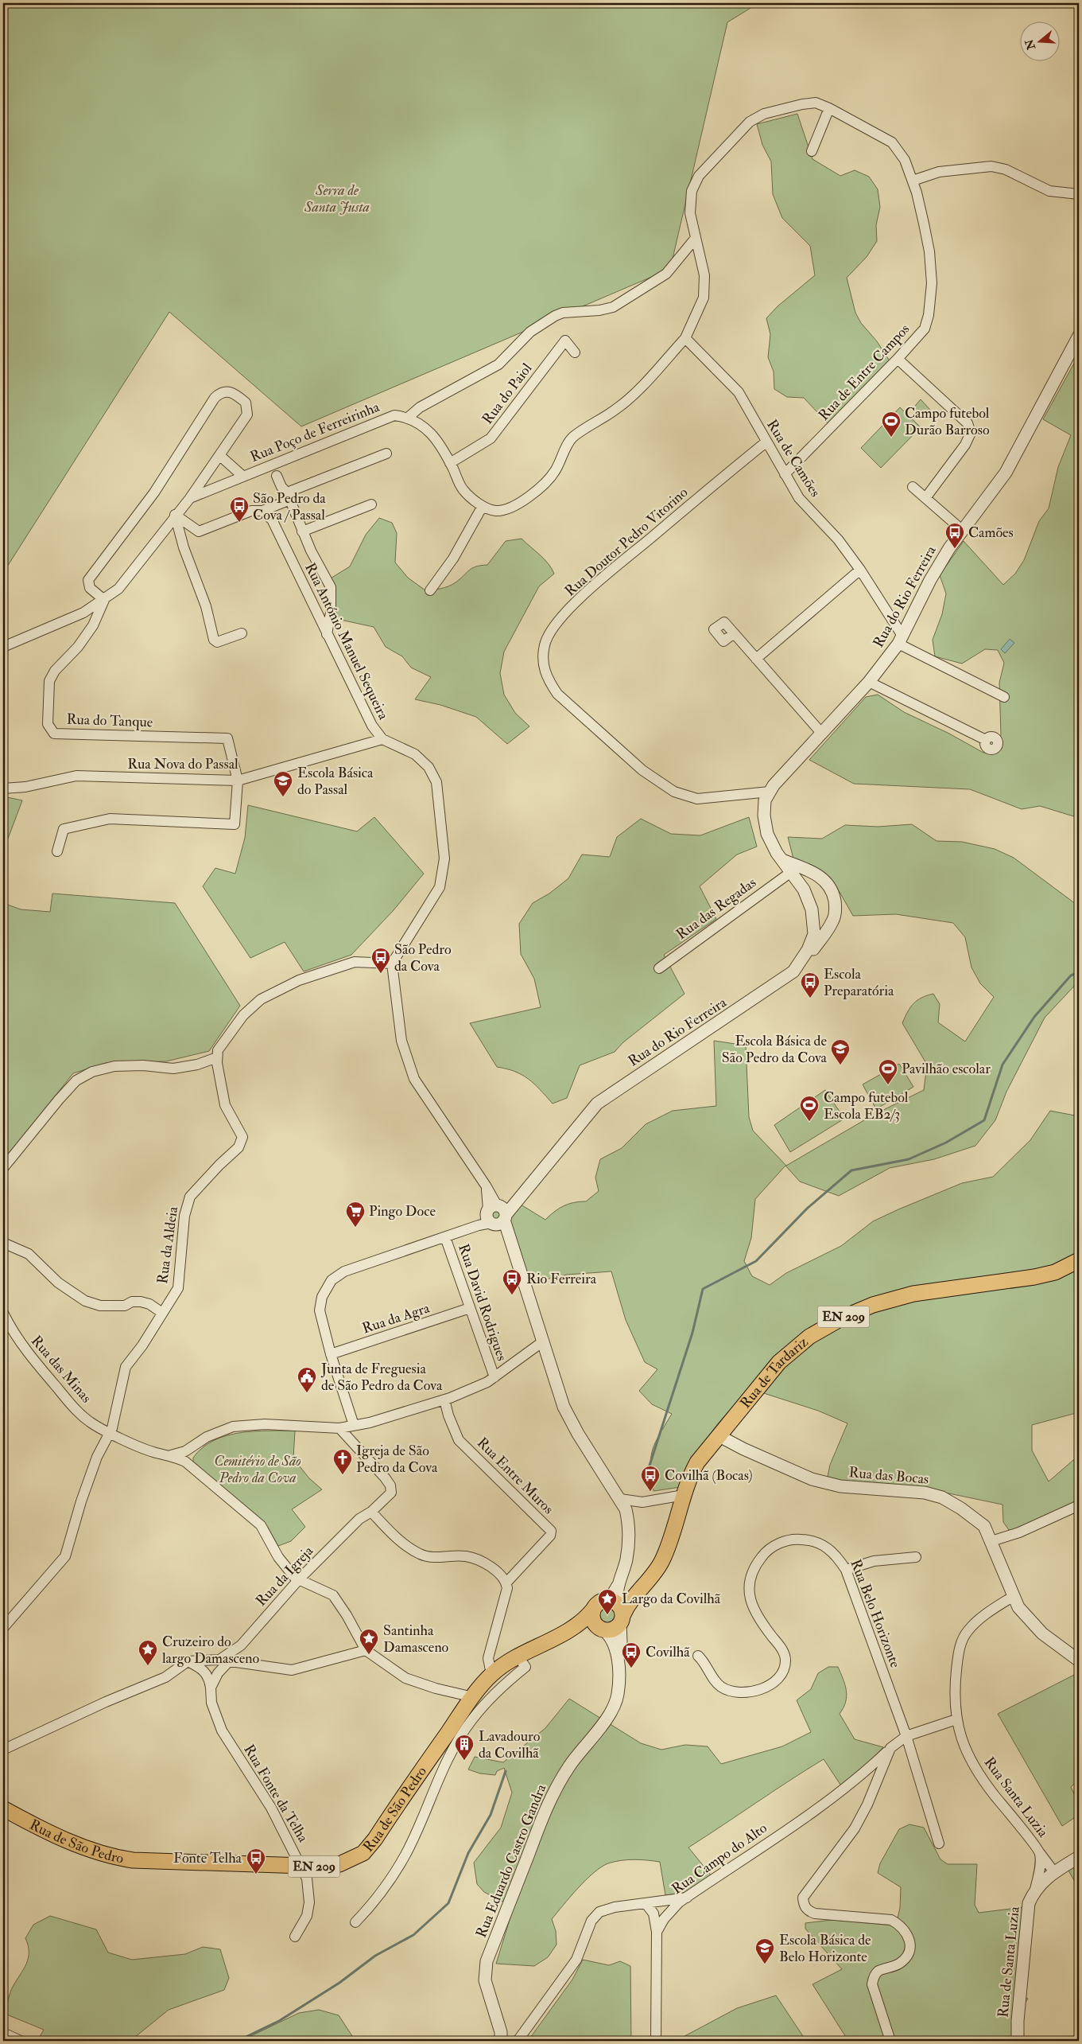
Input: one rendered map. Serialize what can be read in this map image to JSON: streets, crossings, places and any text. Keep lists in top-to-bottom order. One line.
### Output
{"streets":{"main road":["EN 209","Rua de Tardariz","Rua de São Pedro"],"street":["Rua de Entre Campos","Rua do Paiol","Rua Poço de Ferreirinha","Rua de Camões","Rua Doutor Pedro Vitorino","Rua do Rio Ferreira","Rua António Manuel Sequeira","Rua do Tanque","Rua Nova do Passal","Rua das Regadas","Rua da Aldeia","Rua David Rodrigues","Rua da Agra","Rua das Minas","Rua Entre Muros","Rua das Bocas","Rua da Igreja","Rua Belo Horizonte","Rua Fonte da Telha","Rua Santa Luzia","Rua Campo do Alto","Rua Eduardo Castro Gandra","Rua de Santa Luzia"]},"crossings":[["Rua de Entre Campos","Rua de Camões"],["Rua de Camões","Rua Doutor Pedro Vitorino"],["Rua de Camões","Rua do Rio Ferreira"],["Rua Doutor Pedro Vitorino","Rua do Rio Ferreira"],["Rua do Rio Ferreira","Rua das Regadas"],["Rua António Manuel Sequeira","Rua Nova do Passal"],["Rua do Tanque","Rua Nova do Passal"],["Rua da Aldeia","Rua das Minas"],["Rua David Rodrigues","Rua da Agra"],["EN 209","Rua de Tardariz"],["EN 209","Rua de São Pedro"],["EN 209","Rua Eduardo Castro Gandra"],["Rua das Minas","Rua da Igreja"],["Rua de Tardariz","Rua das Bocas"],["Rua de Tardariz","Rua de São Pedro"],["Rua de Tardariz","Rua Eduardo Castro Gandra"],["Rua das Bocas","Rua Santa Luzia"],["Rua Belo Horizonte","Rua Campo do Alto"],["Rua Fonte da Telha","Rua de São Pedro"],["Rua Santa Luzia","Rua de Santa Luzia"],["Rua de São Pedro","Rua Eduardo Castro Gandra"]],"parks":["Serra de Santa Justa","Cemitério de São Pedro da Cova"],"places":{"sports":["Campo futebol Durão Barroso","Pavilhão escolar","Campo futebol Escola EB2/3"],"bus stop":["São Pedro da Cova / Passal","Camões","São Pedro da Cova","Escola Preparatória","Rio Ferreira","Covilhã (Bocas)","Covilhã","Fonte Telha"],"school or university":["Escola Básica do Passal","Escola Básica de São Pedro da Cova","Escola Básica de Belo Horizonte"],"supermarket":["Pingo Doce"],"public building":["Junta de Freguesia de São Pedro da Cova"],"church":["Igreja de São Pedro da Cova"],"place":["Largo da Covilhã","Santinha Damasceno","Cruzeiro do largo Damasceno"],"building":["Lavadouro da Covilhã"]},"north":"left"}
